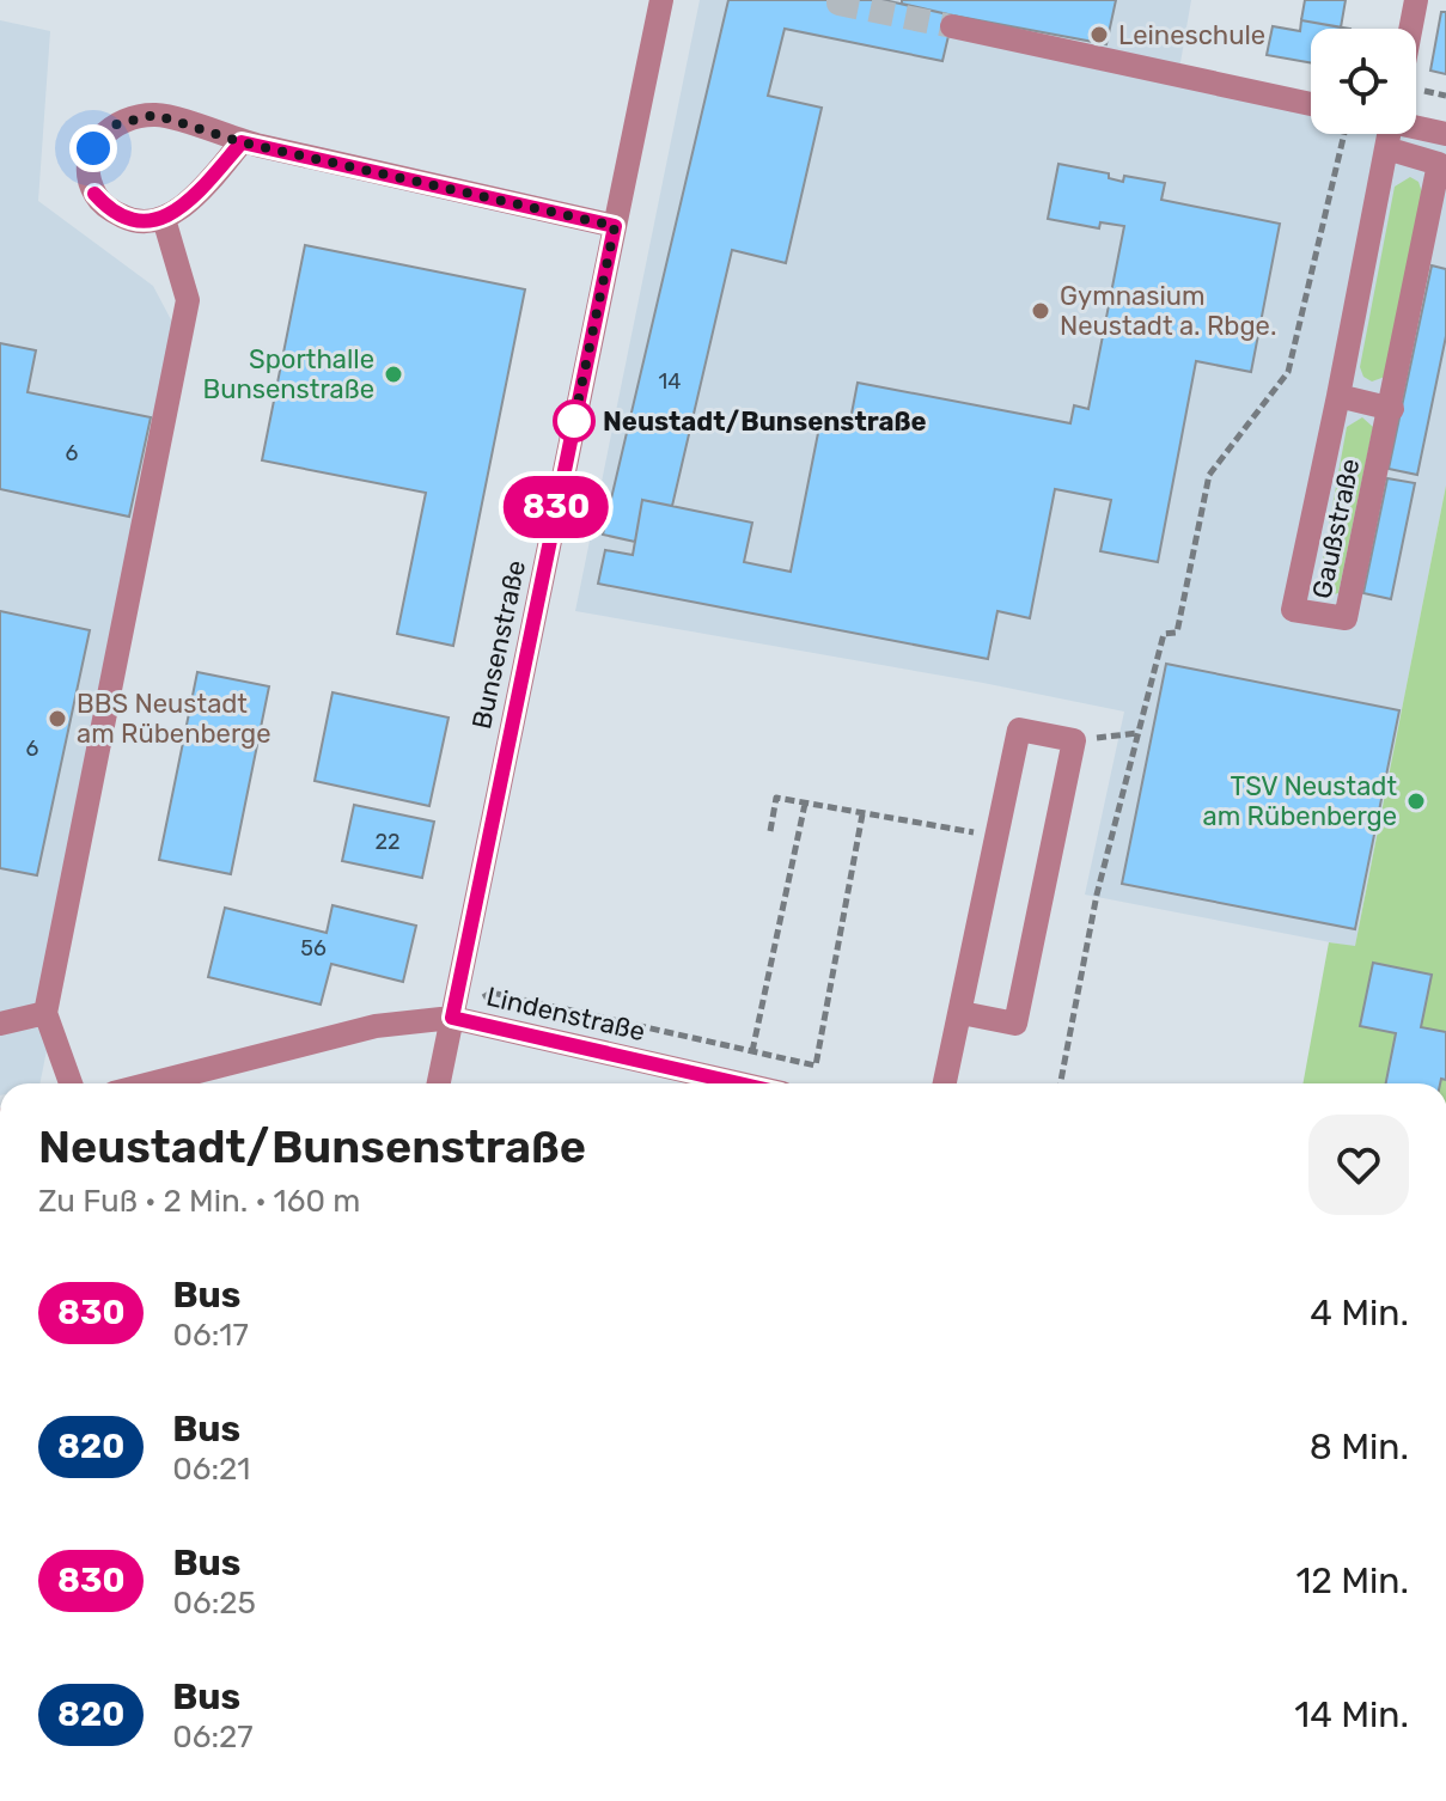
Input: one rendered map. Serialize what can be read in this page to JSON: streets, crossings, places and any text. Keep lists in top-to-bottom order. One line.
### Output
{"streets":{"street":["Gaußstraße","Bunsenstraße","Lindenstraße"]},"crossings":[["Bunsenstraße","Lindenstraße"]],"places":["Leineschule","Gymnasium Neustadt a. Rbge.","Sporthalle Bunsenstraße","Neustadt/Bunsenstraße","BBS Neustadt am Rübenberge","TSV Neustadt am Rübenberge"],"lines":["bus line 830"],"house_numbers":["14","6","6","22","56"],"page":{"on_map":"830","heading":["Neustadt/Bunsenstraße","Zu Fuß · 2 Min. · 160 m"],"list":[{"mark":"830","name":"Bus","note":"06:17","value":"4 Min."},{"mark":"820","name":"Bus","note":"06:21","value":"8 Min."},{"mark":"830","name":"Bus","note":"06:25","value":"12 Min."},{"mark":"820","name":"Bus","note":"06:27","value":"14 Min."}]}}
